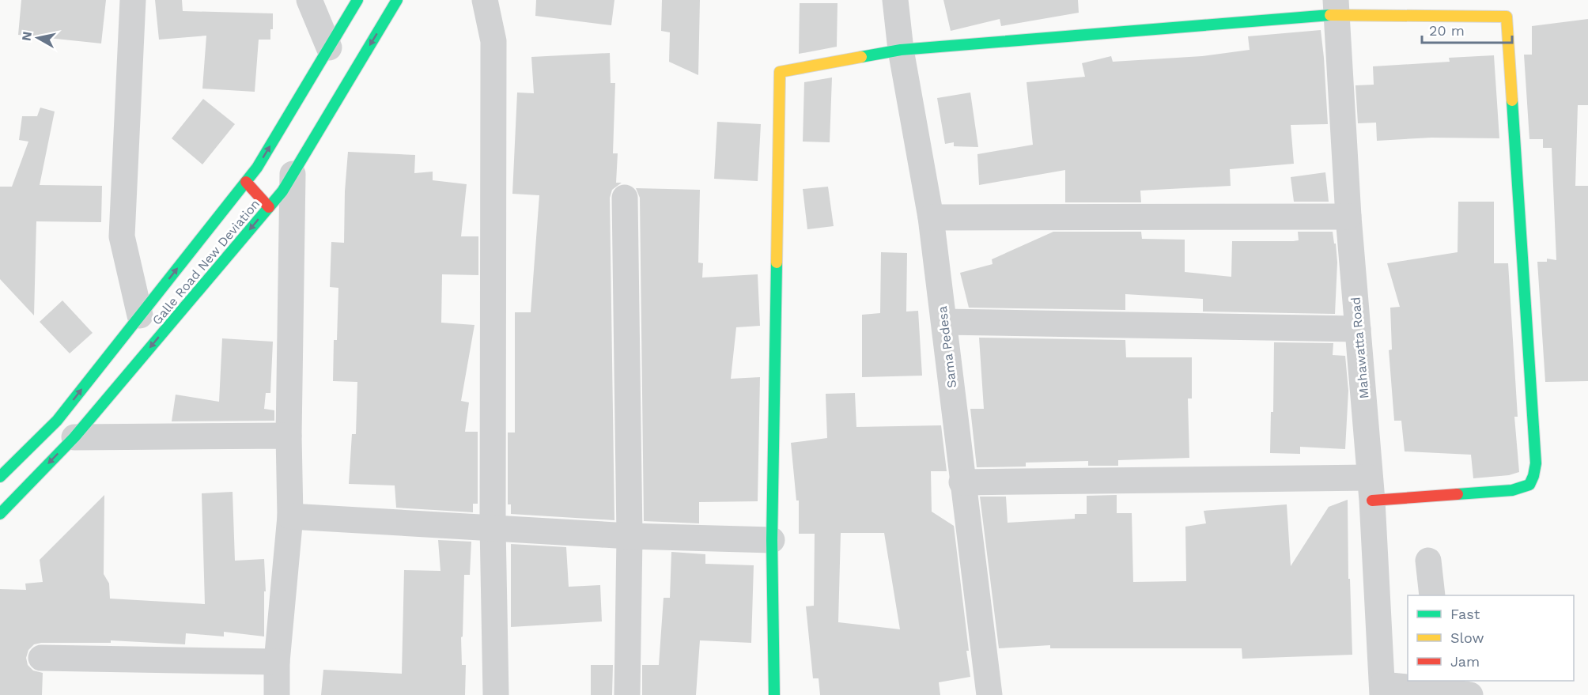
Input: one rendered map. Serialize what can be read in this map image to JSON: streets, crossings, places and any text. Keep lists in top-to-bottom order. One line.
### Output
{"streets":{"main road":["Galle Road New Deviation"],"street":["Sama Pedesa","Mahawatta Road"]},"legend":["Fast","Slow","Jam"],"scale_bar":"20 m","north":"left"}
